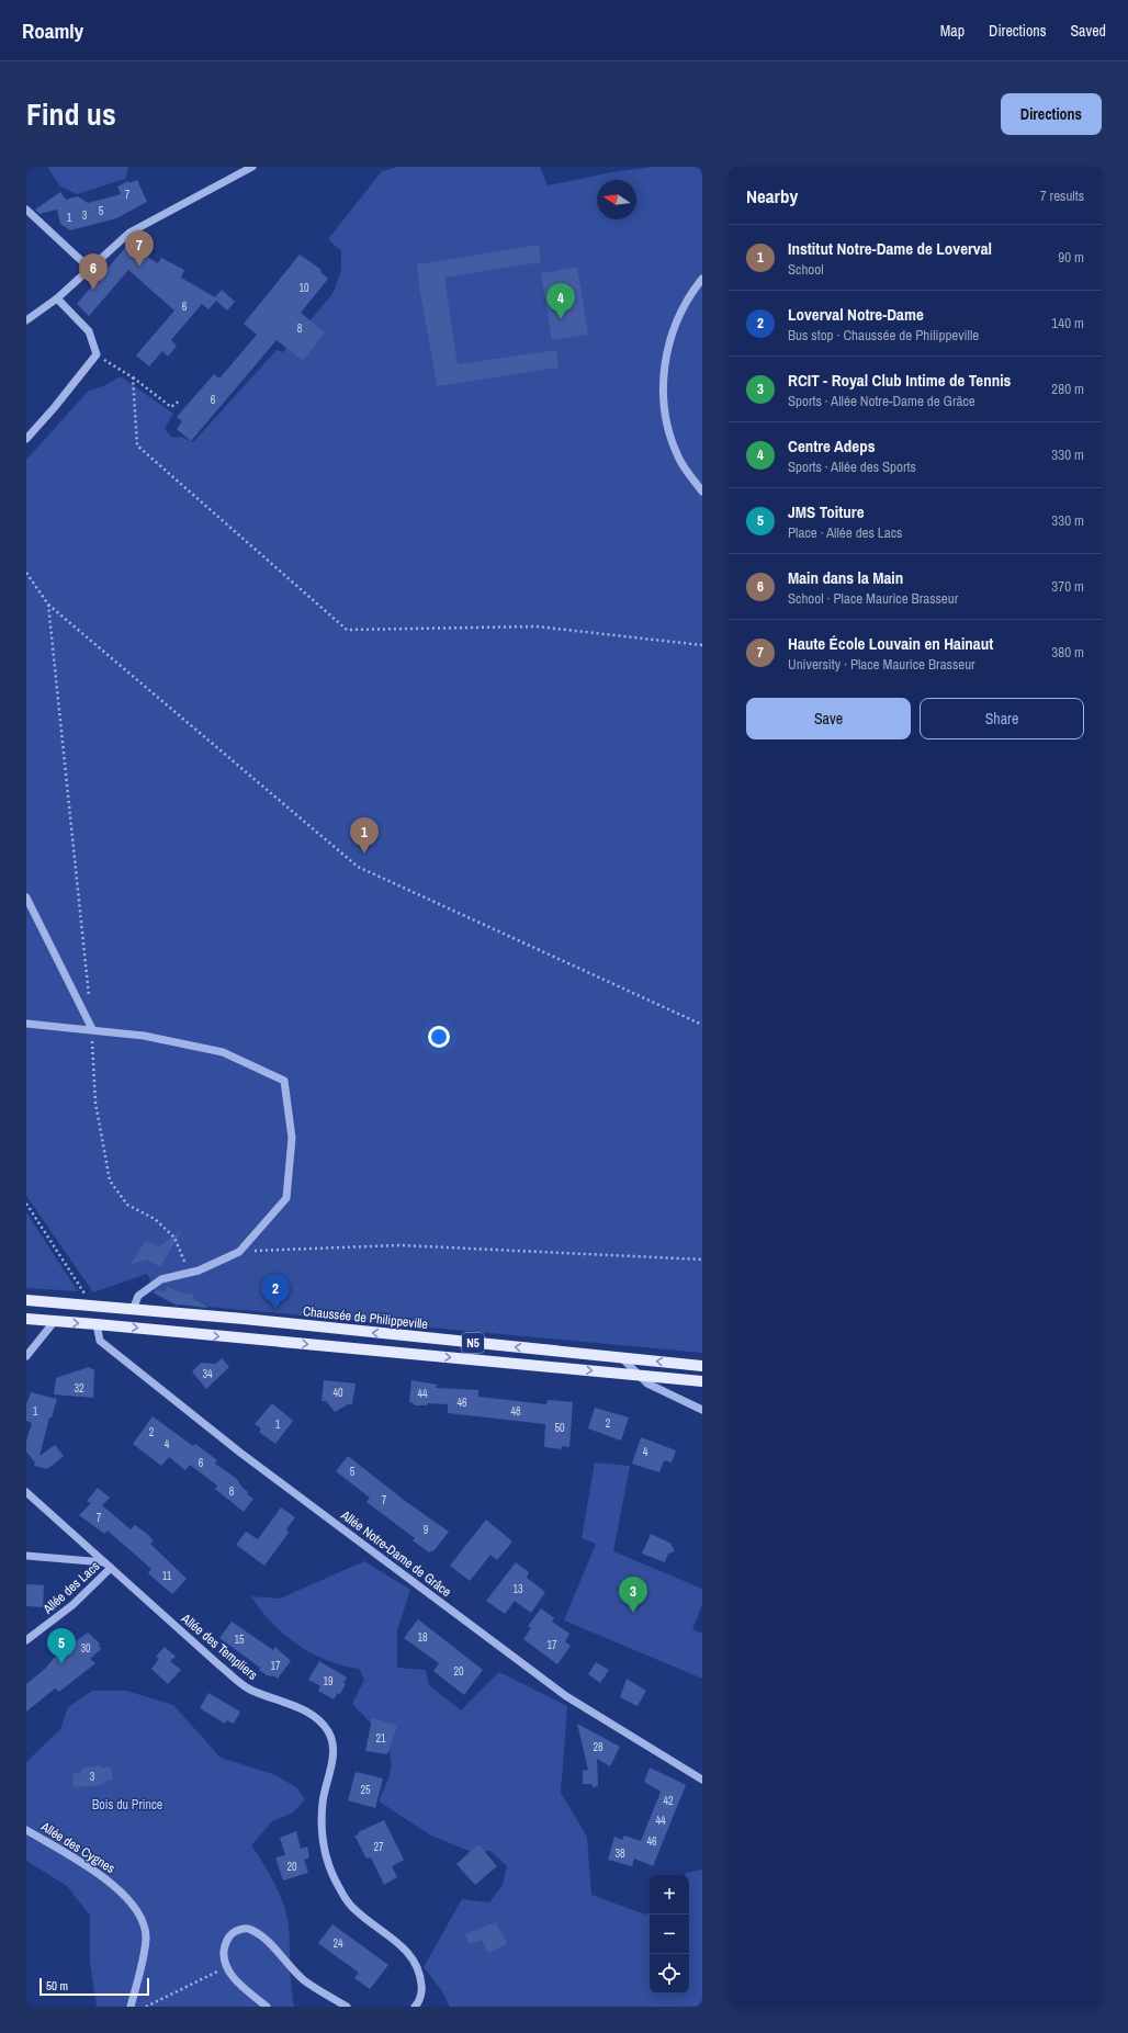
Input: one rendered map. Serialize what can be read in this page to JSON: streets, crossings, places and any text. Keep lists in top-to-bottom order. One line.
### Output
{"streets":{"main road":["Chaussée de Philippeville","N5"],"street":["Allée Notre-Dame de Grâce","Allée des Lacs","Allée des Templiers","Allée des Cygnes"]},"crossings":[["N5","Allée Notre-Dame de Grâce"],["Allée des Lacs","Allée des Templiers"]],"parks":["Bois du Prince"],"house_numbers":["7","5","3","1","10","6","8","6","34","32","40","44","46","1","48","2","1","50","2","4","4","6","5","8","7","7","9","11","13","18","15","17","30","17","20","19","21","28","3","25","42","44","46","27","38","20","24"],"scale_bar":"50 m","north":"left","page":{"header":"Roamly","nav":["Map","Directions","Saved"],"title":"Find us","buttons":["Directions",["Save","Share"]],"heading":["Nearby","7 results"],"list":[{"mark":"1","name":"Institut Notre-Dame de Loverval","note":"School","value":"90 m"},{"mark":"2","name":"Loverval Notre-Dame","note":"Bus stop · Chaussée de Philippeville","value":"140 m"},{"mark":"3","name":"RCIT - Royal Club Intime de Tennis","note":"Sports · Allée Notre-Dame de Grâce","value":"280 m"},{"mark":"4","name":"Centre Adeps","note":"Sports · Allée des Sports","value":"330 m"},{"mark":"5","name":"JMS Toiture","note":"Place · Allée des Lacs","value":"330 m"},{"mark":"6","name":"Main dans la Main","note":"School · Place Maurice Brasseur","value":"370 m"},{"mark":"7","name":"Haute École Louvain en Hainaut","note":"University · Place Maurice Brasseur","value":"380 m"}],"pins":["7","6","4","1","2","3","5"],"map_buttons":["+","−"],"scale":"50 m"}}
